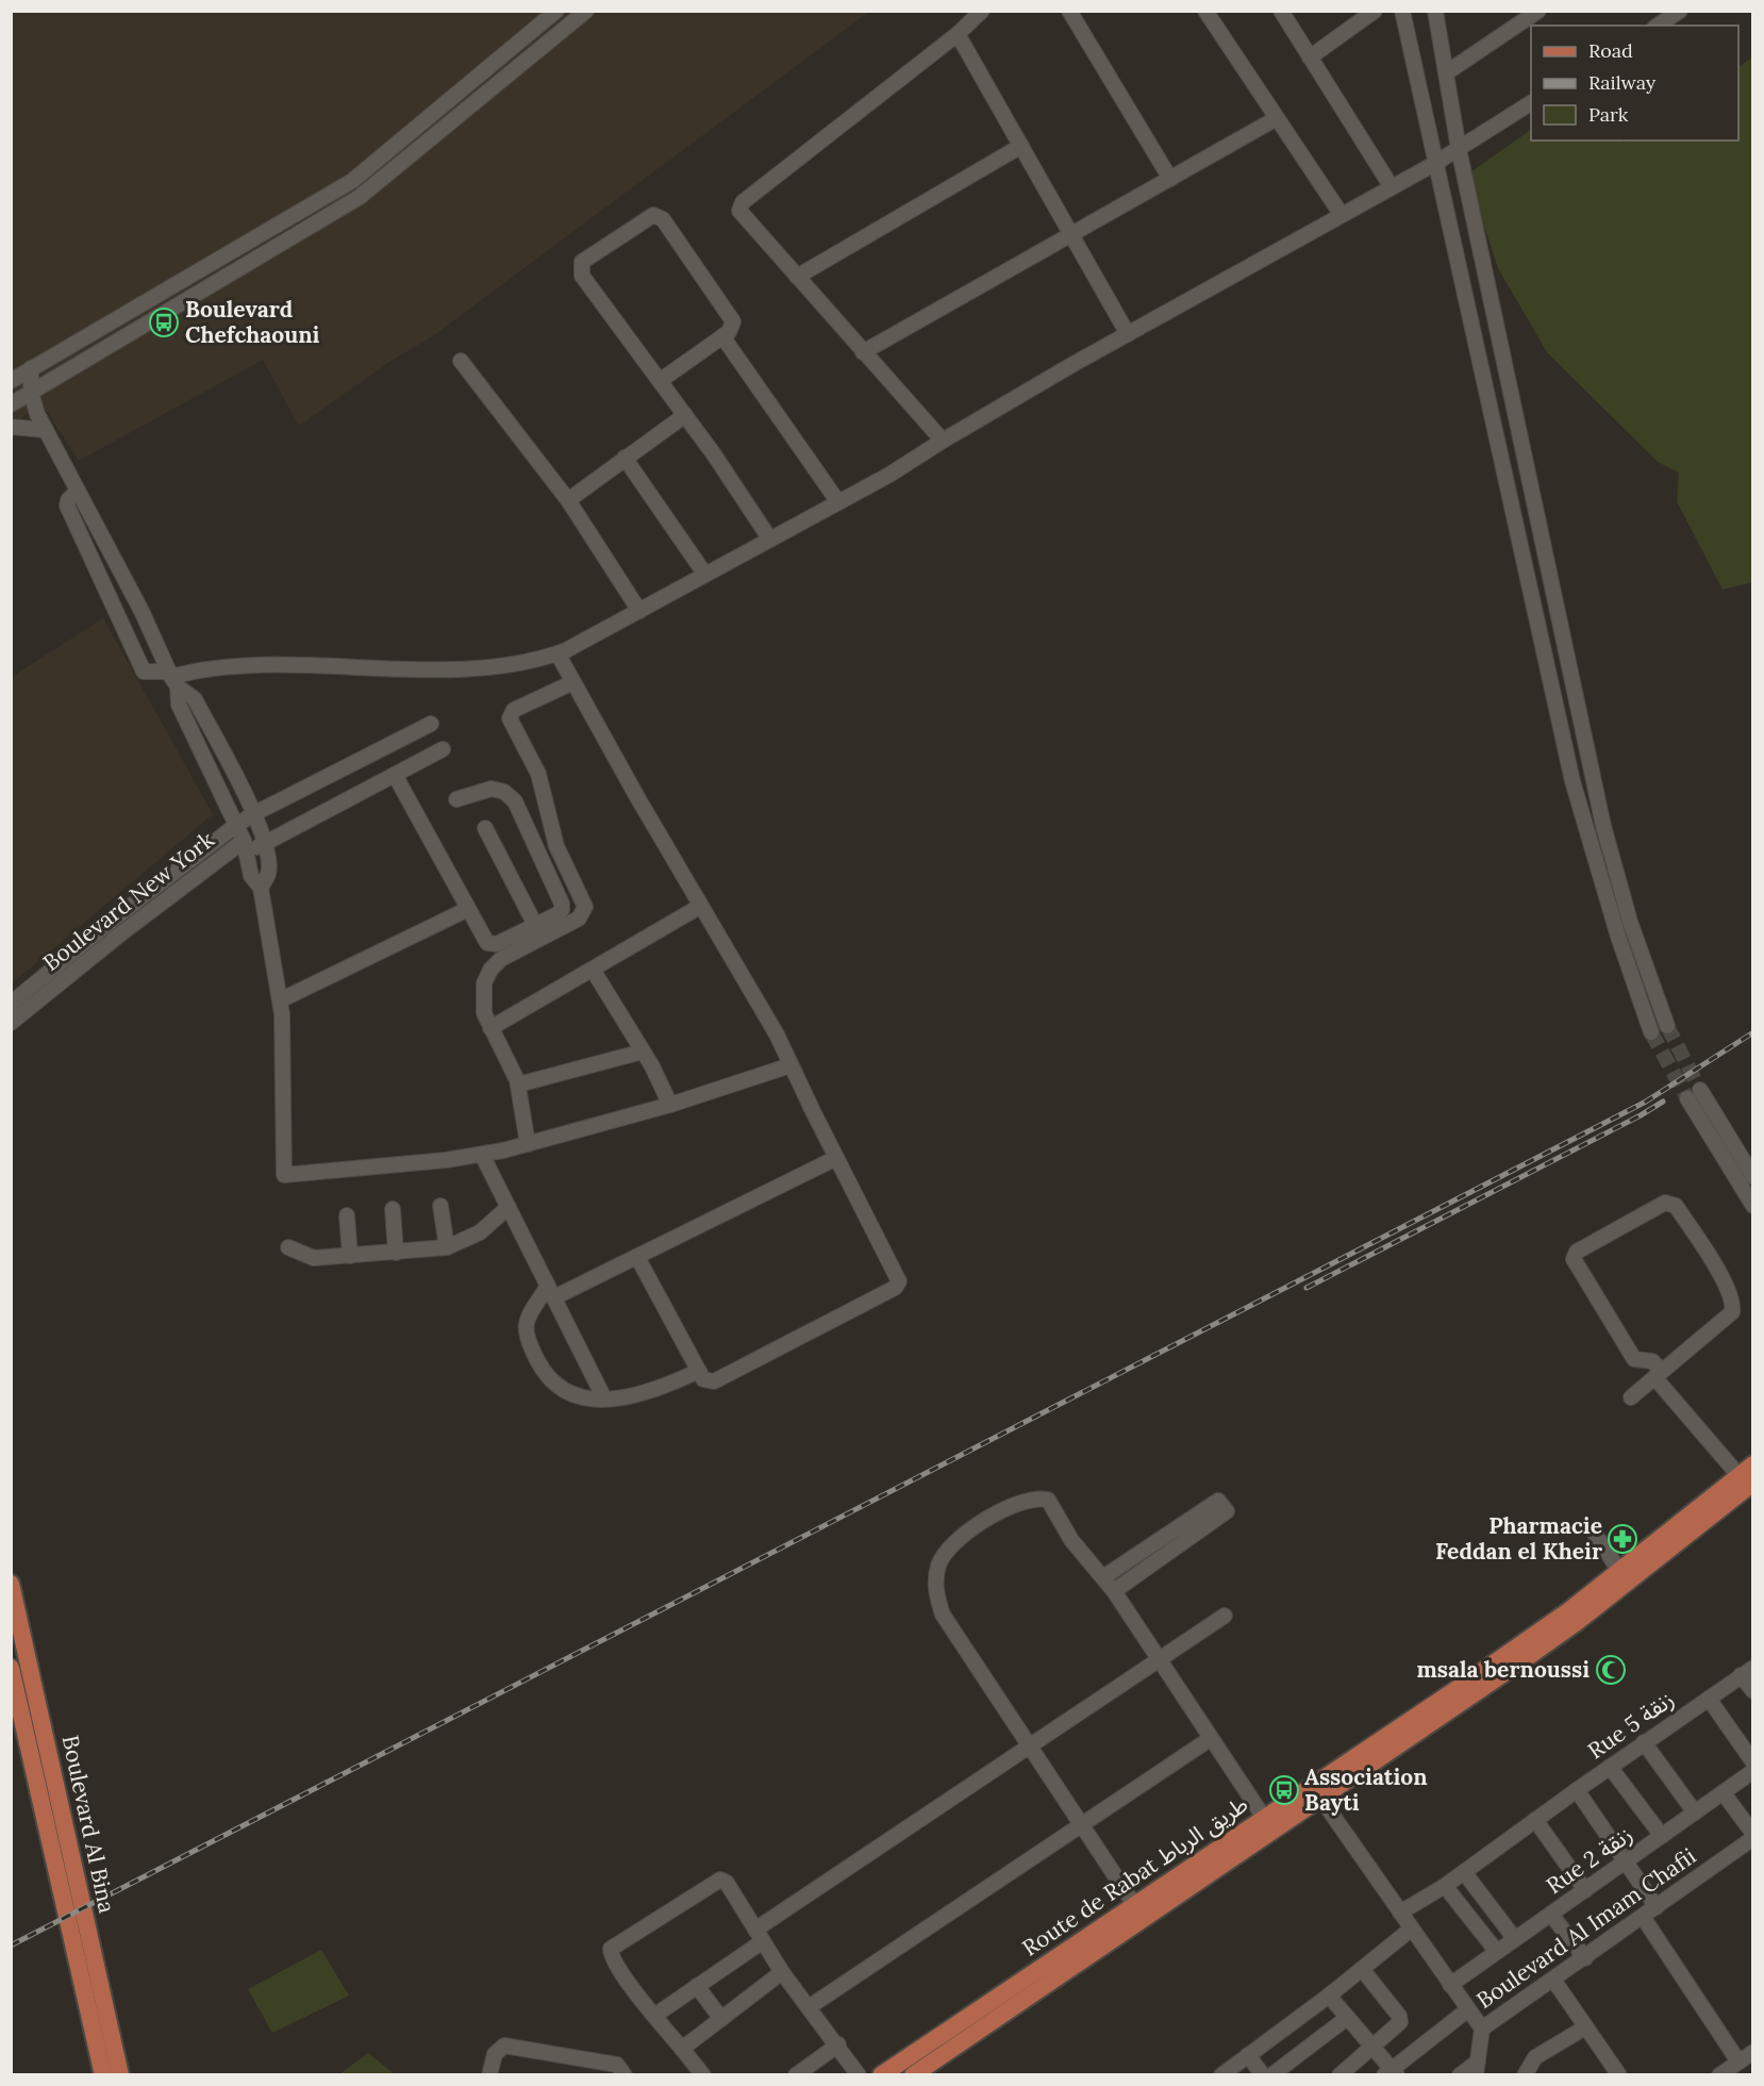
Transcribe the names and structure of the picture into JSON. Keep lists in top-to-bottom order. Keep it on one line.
{"streets":{"main road":["Boulevard Al Bina","Route de Rabat طريق الرباط"],"street":["Boulevard New York","Rue 5 زنقة","Rue 2 زنقة","Boulevard Al Imam Chafii"]},"places":{"bus stop":["Boulevard Chefchaouni","Association Bayti"],"pharmacy":["Pharmacie Feddan el Kheir"],"mosque":["msala bernoussi"]},"legend":["Road","Railway","Park"]}
